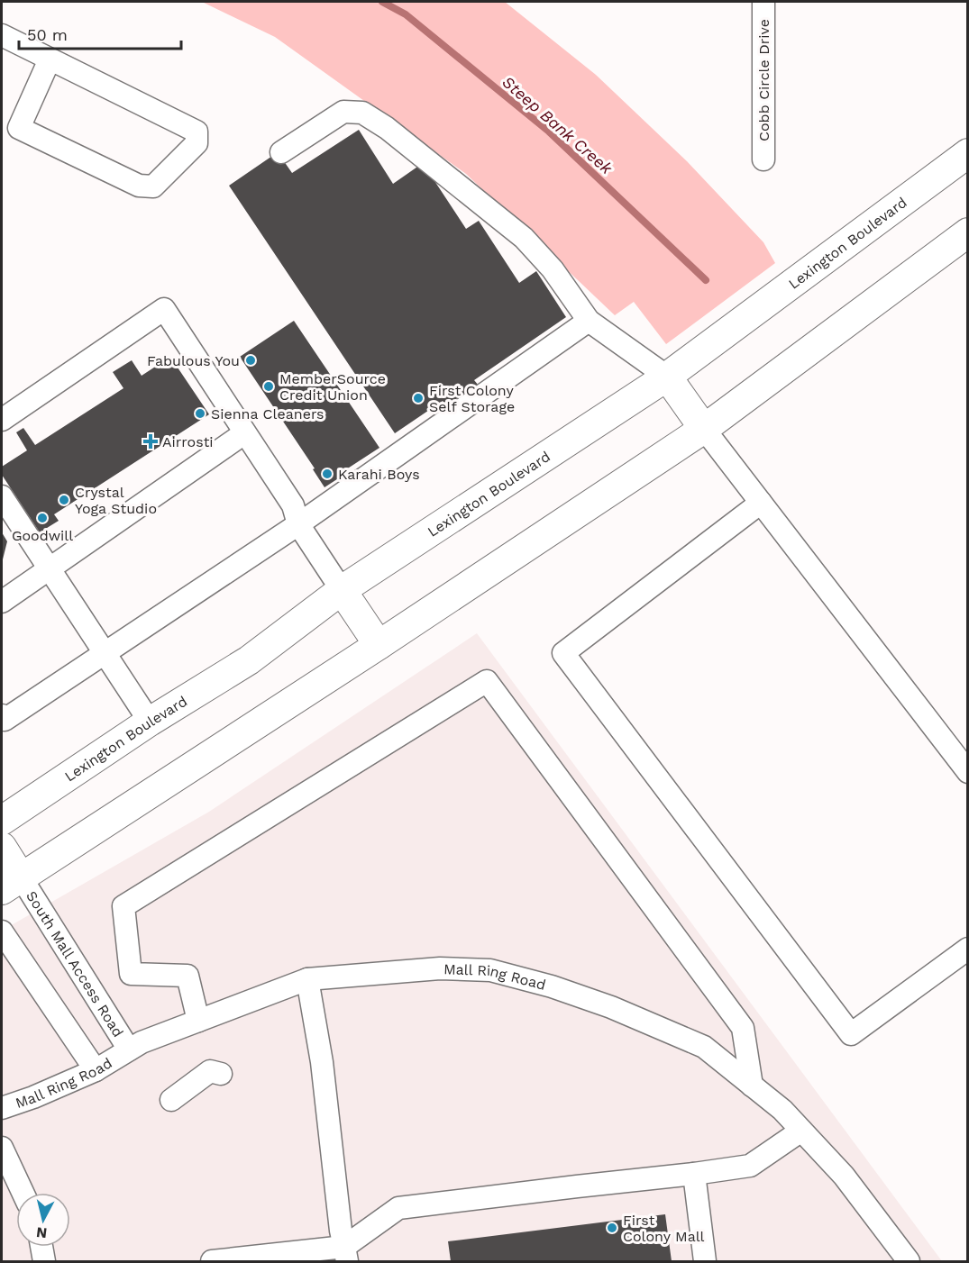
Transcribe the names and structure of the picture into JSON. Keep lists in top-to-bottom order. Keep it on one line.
{"streets":{"main road":["Lexington Boulevard"],"street":["Cobb Circle Drive","South Mall Access Road","Mall Ring Road"]},"crossings":[["South Mall Access Road","Mall Ring Road"]],"water":["Steep Bank Creek"],"places":{"other":["Fabulous You","MemberSource Credit Union","First Colony Self Storage","Sienna Cleaners","Karahi Boys","Crystal Yoga Studio","Goodwill","First Colony Mall"],"health":["Airrosti"]},"scale_bar":"50 m","north":"bottom"}
